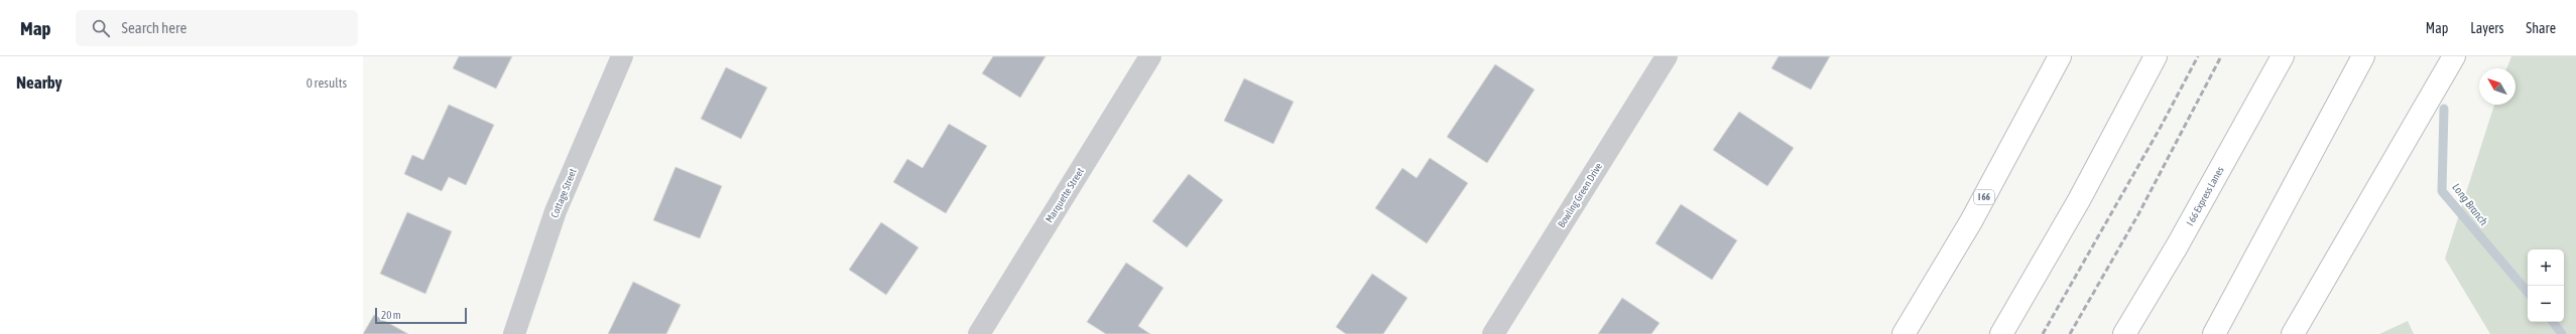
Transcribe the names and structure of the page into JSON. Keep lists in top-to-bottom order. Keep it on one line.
{"streets":{"highway":["I 66 Express Lanes","I 66"],"street":["Cottage Street","Marquette Street","Bowling Green Drive"]},"water":["Long Branch"],"scale_bar":"20 m","north":"top left","page":{"header":"Map","search":"Search here","nav":["Map","Layers","Share"],"heading":["Nearby","0 results"],"map_buttons":["+","−"],"scale":"20 m"}}
